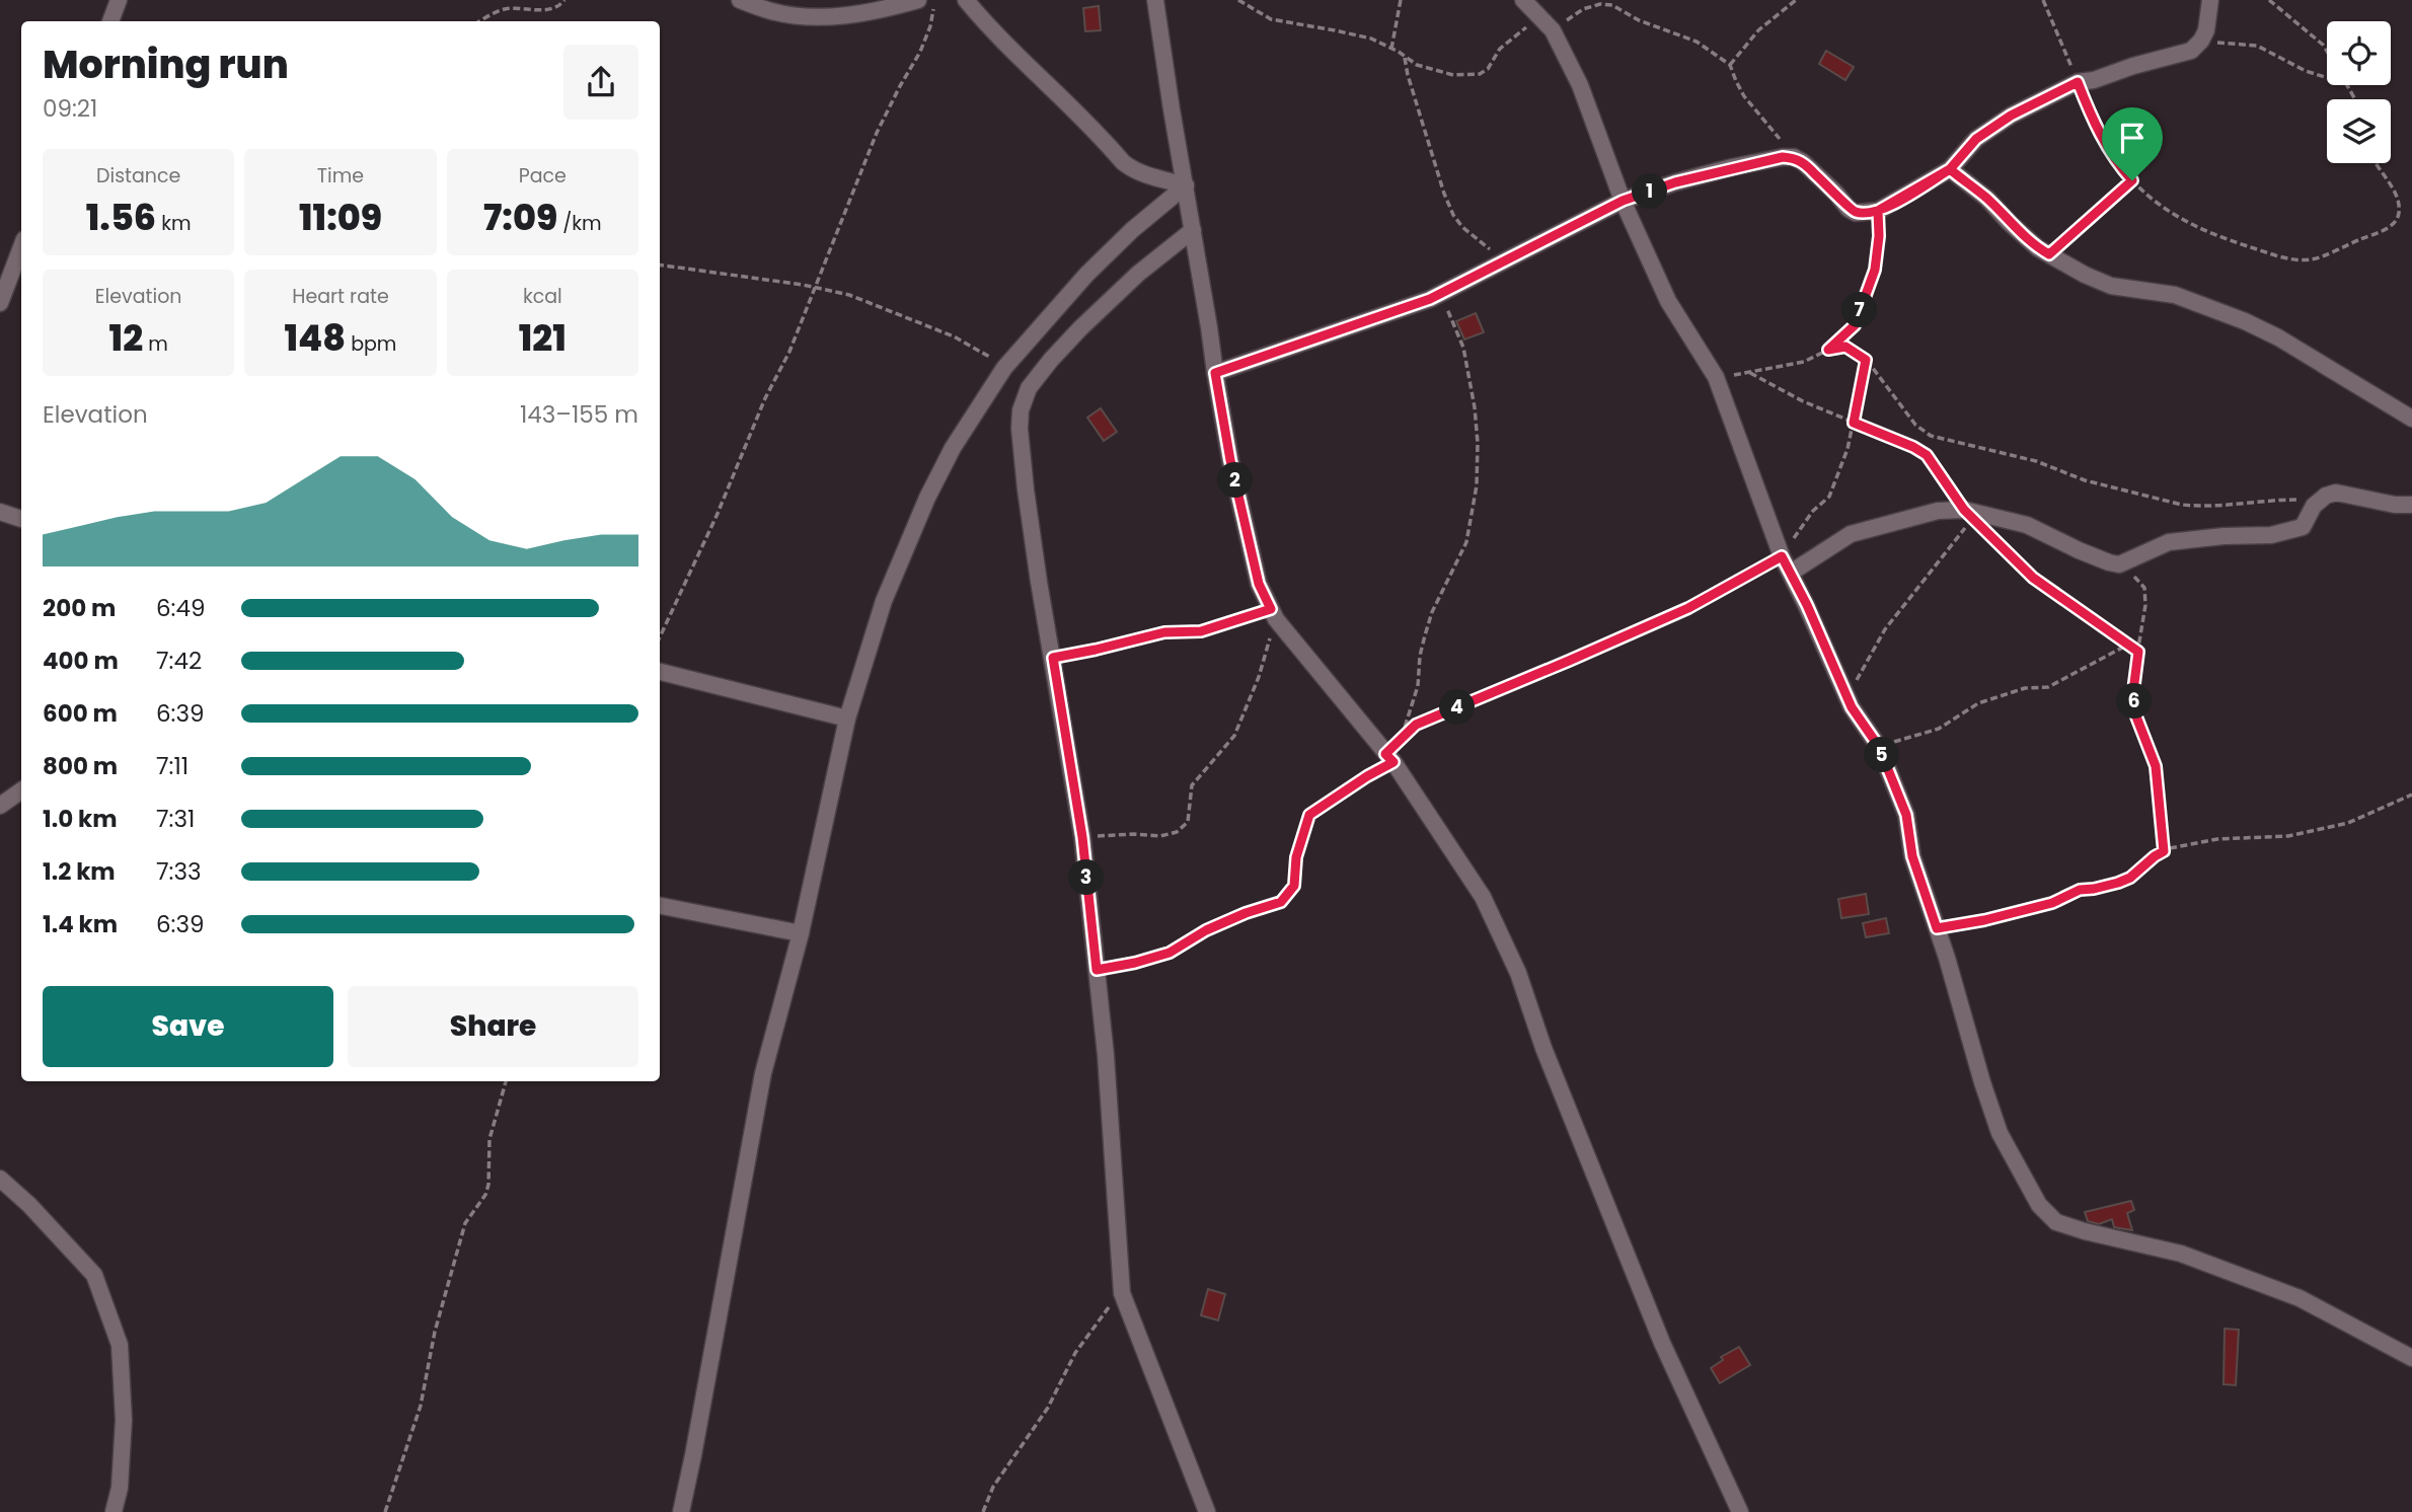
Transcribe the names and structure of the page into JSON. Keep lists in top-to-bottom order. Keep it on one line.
{"page":{"heading":["Morning run","09:21"],"stats":[["Distance","1.56 km"],["Time","11:09"],["Pace","7:09 /km"],["Elevation","12 m"],["Heart rate","148 bpm"],["kcal","121"]],"pins":["1","7","2","6","4","5","3"],"chart":["Elevation","143–155 m"],"list":[{"name":"200 m","note":"6:49"},{"name":"400 m","note":"7:42"},{"name":"600 m","note":"6:39"},{"name":"800 m","note":"7:11"},{"name":"1.0 km","note":"7:31"},{"name":"1.2 km","note":"7:33"},{"name":"1.4 km","note":"6:39"}],"buttons":["Save","Share"]}}
